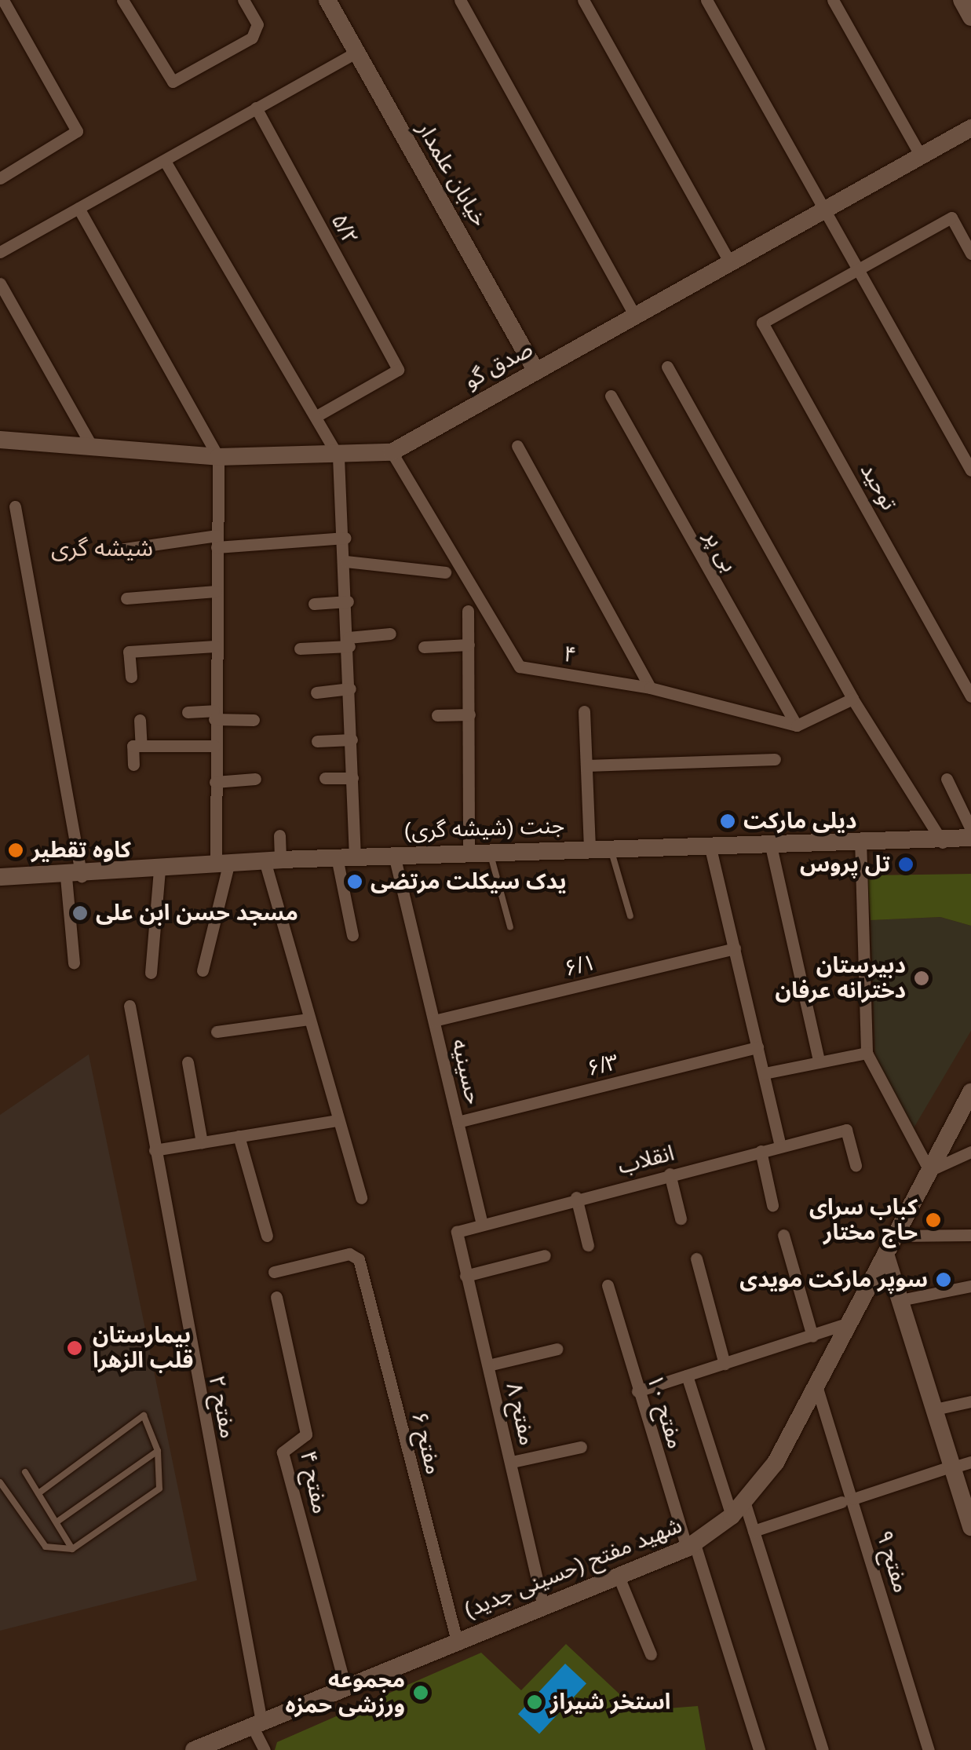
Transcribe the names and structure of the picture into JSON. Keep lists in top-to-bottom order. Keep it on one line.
{"streets":{"street":["خیابان علمدار","۵/۲","صدق گو","توحید","بی پر","۴","جنت (شیشه گری)","۶/۱","۶/۳","حسینیه","انقلاب","مفتح ۲","مفتح ۱۰","مفتح ۸","مفتح ۶","مفتح ۴","مفتح ۹","شهید مفتح (حسینی جدید)"]},"crossings":[["خیابان علمدار","صدق گو"],["صدق گو","۴"],["بی پر","۴"],["جنت (شیشه گری)","حسینیه"],["۶/۱","حسینیه"],["۶/۳","حسینیه"],["حسینیه","انقلاب"],["انقلاب","مفتح ۸"],["مفتح ۲","شهید مفتح (حسینی جدید)"],["مفتح ۱۰","شهید مفتح (حسینی جدید)"],["مفتح ۸","شهید مفتح (حسینی جدید)"],["مفتح ۶","شهید مفتح (حسینی جدید)"],["مفتح ۴","شهید مفتح (حسینی جدید)"],["مفتح ۹","شهید مفتح (حسینی جدید)"]],"districts":["شیشه گری"],"places":["دیلی مارکت","کاوه تقطیر","تل پروس","یدک سیکلت مرتضی","مسجد حسن ابن علی","دبیرستان دخترانه عرفان","کباب سرای حاج مختار","سوپر مارکت مویدی","بیمارستان قلب الزهرا","مجموعه ورزشی حمزه","استخر شیراز"]}
